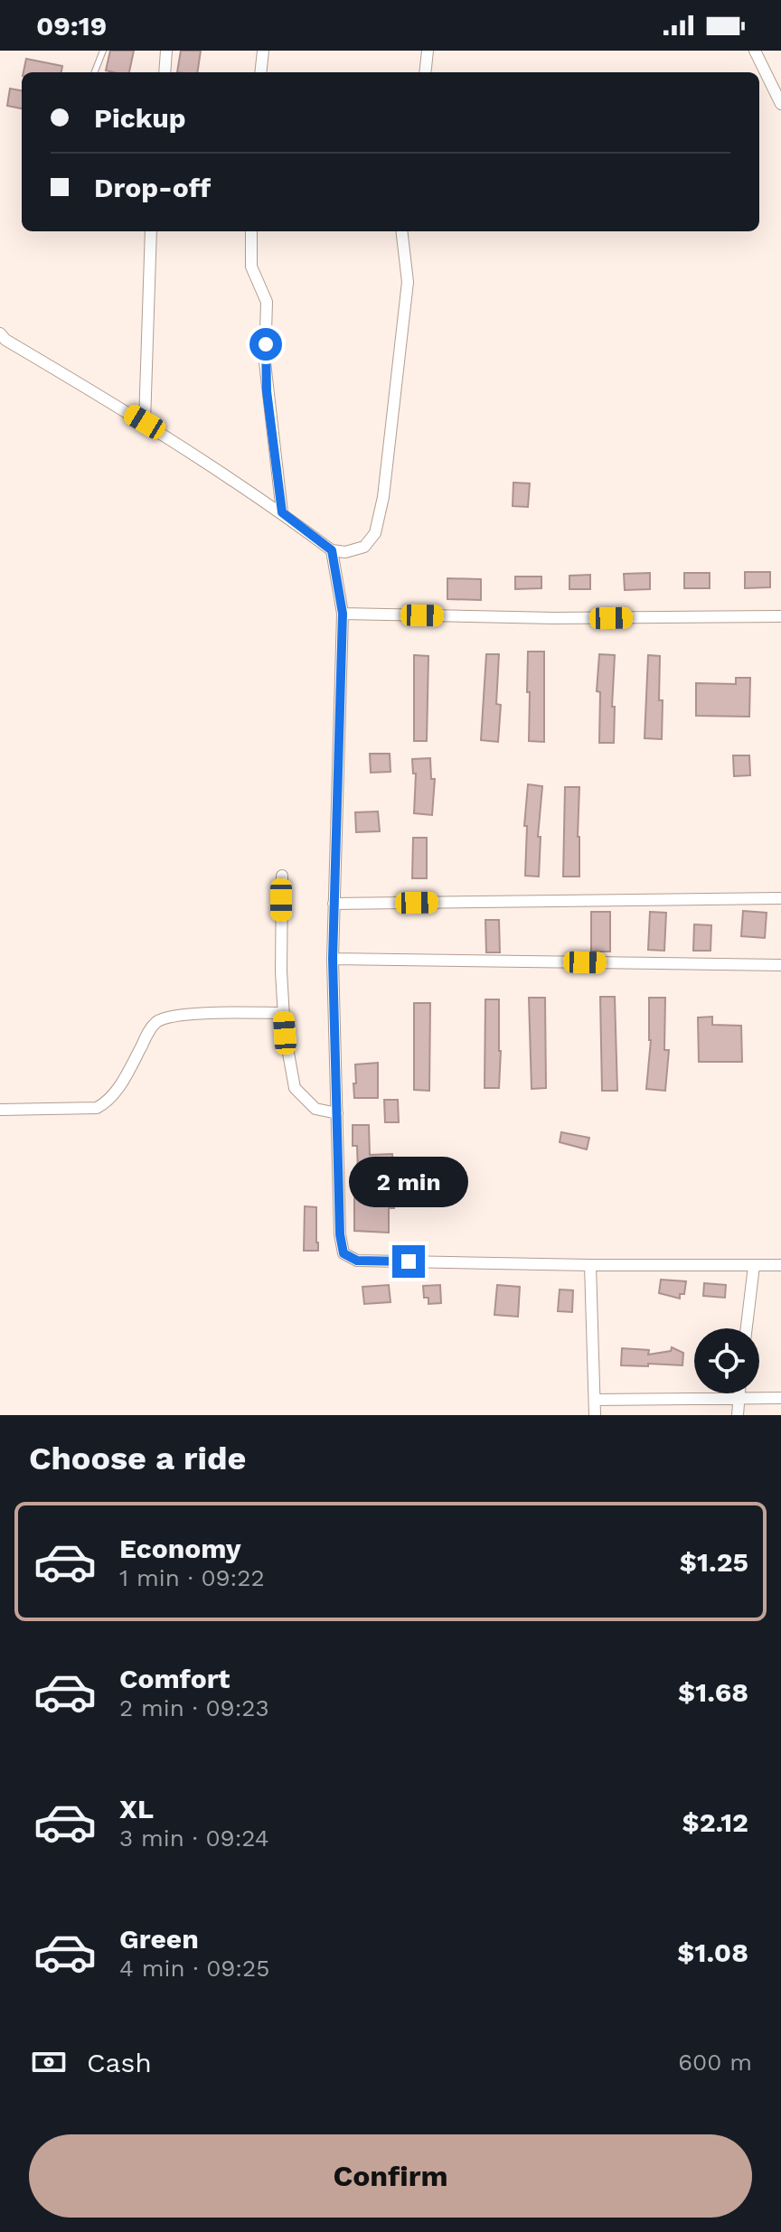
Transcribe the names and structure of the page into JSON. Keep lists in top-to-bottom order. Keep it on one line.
{"page":{"status":"09:19","banner":["Pickup","Drop-off"],"bubble":"2 min","heading":"Choose a ride","list":[{"name":"Economy","note":"1 min · 09:22","value":"$1.25"},{"name":"Comfort","note":"2 min · 09:23","value":"$1.68"},{"name":"XL","note":"3 min · 09:24","value":"$2.12"},{"name":"Green","note":"4 min · 09:25","value":"$1.08"}],"pay":["Cash","600 m"],"buttons":"Confirm"}}
